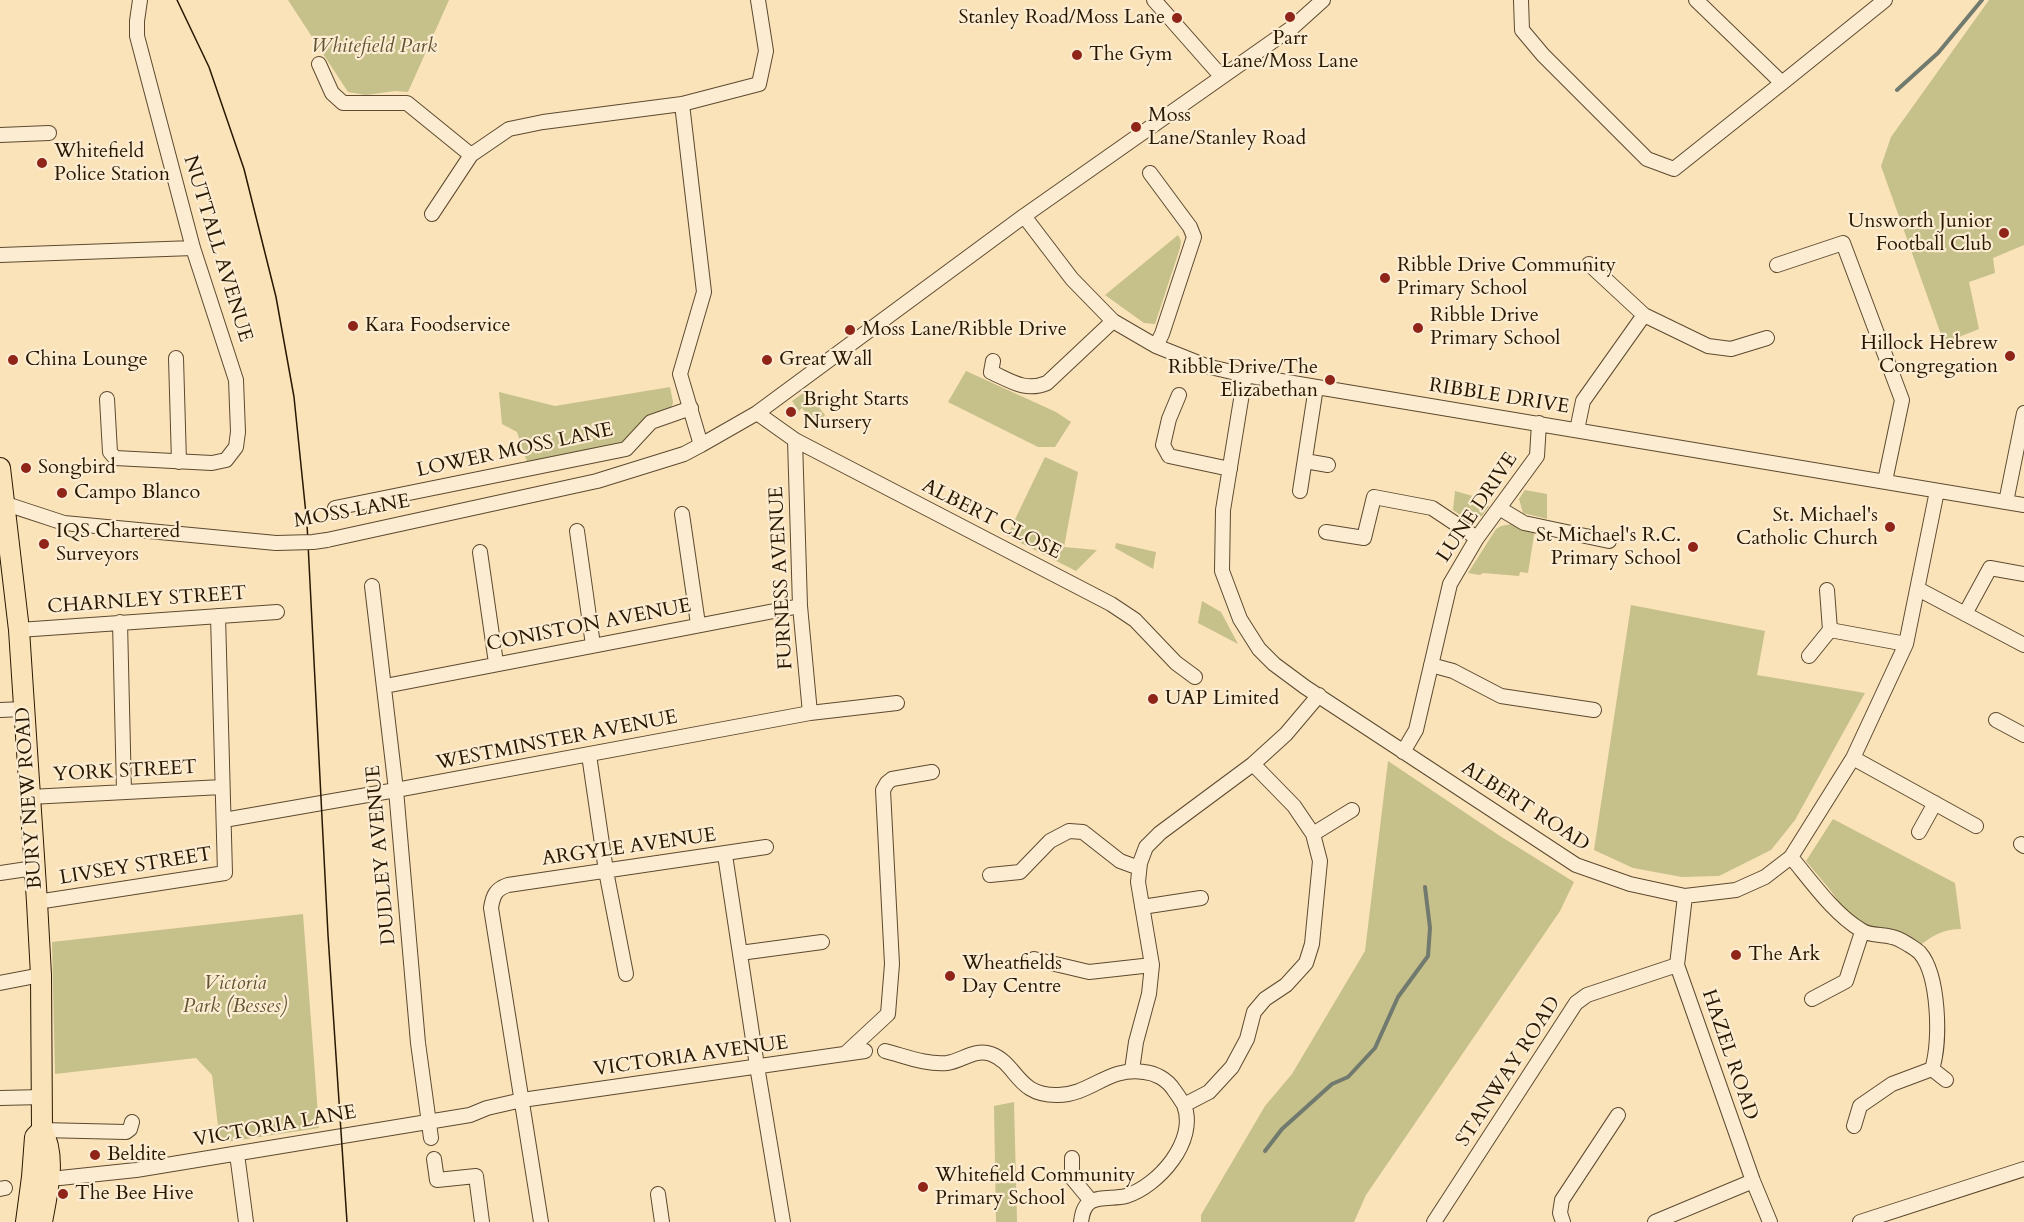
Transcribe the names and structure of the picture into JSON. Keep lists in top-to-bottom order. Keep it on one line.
{"streets":{"highway":["BURY NEW ROAD"],"street":["NUTTALL AVENUE","RIBBLE DRIVE","LOWER MOSS LANE","LUNE DRIVE","MOSS LANE","ALBERT CLOSE","FURNESS AVENUE","CHARNLEY STREET","CONISTON AVENUE","WESTMINSTER AVENUE","YORK STREET","ALBERT ROAD","ARGYLE AVENUE","DUDLEY AVENUE","LIVSEY STREET","HAZEL ROAD","VICTORIA AVENUE","STANWAY ROAD","VICTORIA LANE"]},"crossings":[["RIBBLE DRIVE","LUNE DRIVE"],["RIBBLE DRIVE","MOSS LANE"],["RIBBLE DRIVE","ALBERT ROAD"],["LUNE DRIVE","ALBERT ROAD"],["MOSS LANE","ALBERT CLOSE"],["MOSS LANE","BURY NEW ROAD"],["ALBERT CLOSE","FURNESS AVENUE"],["FURNESS AVENUE","CONISTON AVENUE"],["FURNESS AVENUE","WESTMINSTER AVENUE"],["CHARNLEY STREET","BURY NEW ROAD"],["CHARNLEY STREET","LIVSEY STREET"],["CONISTON AVENUE","DUDLEY AVENUE"],["WESTMINSTER AVENUE","DUDLEY AVENUE"],["WESTMINSTER AVENUE","LIVSEY STREET"],["YORK STREET","BURY NEW ROAD"],["YORK STREET","LIVSEY STREET"],["BURY NEW ROAD","LIVSEY STREET"],["BURY NEW ROAD","VICTORIA LANE"],["ALBERT ROAD","HAZEL ROAD"],["ARGYLE AVENUE","VICTORIA AVENUE"],["ARGYLE AVENUE","VICTORIA LANE"],["DUDLEY AVENUE","VICTORIA LANE"],["HAZEL ROAD","STANWAY ROAD"],["VICTORIA AVENUE","VICTORIA LANE"]],"parks":["Whitefield Park","Victoria Park (Besses)"],"places":["Parr Lane/Moss Lane","Stanley Road/Moss Lane","The Gym","Moss Lane/Stanley Road","Whitefield Police Station","Unsworth Junior Football Club","Ribble Drive Community Primary School","Kara Foodservice","Ribble Drive Primary School","Moss Lane/Ribble Drive","Hillock Hebrew Congregation","China Lounge","Great Wall","Ribble Drive/The Elizabethan","Bright Starts Nursery","Songbird","Campo Blanco","St. Michael's Catholic Church","IQS Chartered Surveyors","St Michael's R.C. Primary School","UAP Limited","The Ark","Wheatfields Day Centre","Beldite","Whitefield Community Primary School","The Bee Hive"]}
